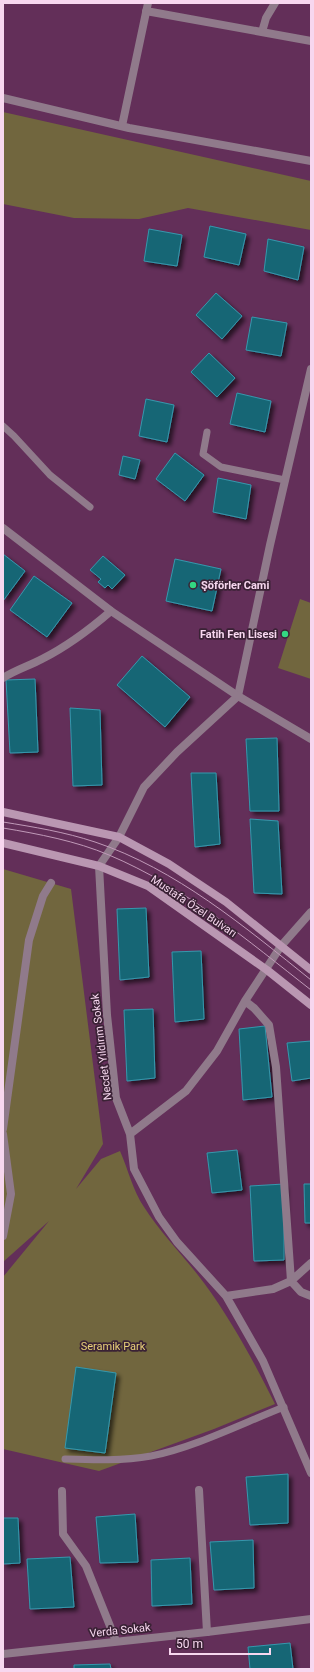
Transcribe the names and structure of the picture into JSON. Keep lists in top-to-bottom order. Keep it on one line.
{"streets":{"main road":["Mustafa Özel Bulvarı"],"street":["Necdet Yıldırım Sokak","Verda Sokak"]},"crossings":[["Mustafa Özel Bulvarı","Necdet Yıldırım Sokak"]],"parks":["Seramik Park"],"places":["Şöförler Cami","Fatih Fen Lisesi"],"scale_bar":"50 m"}
